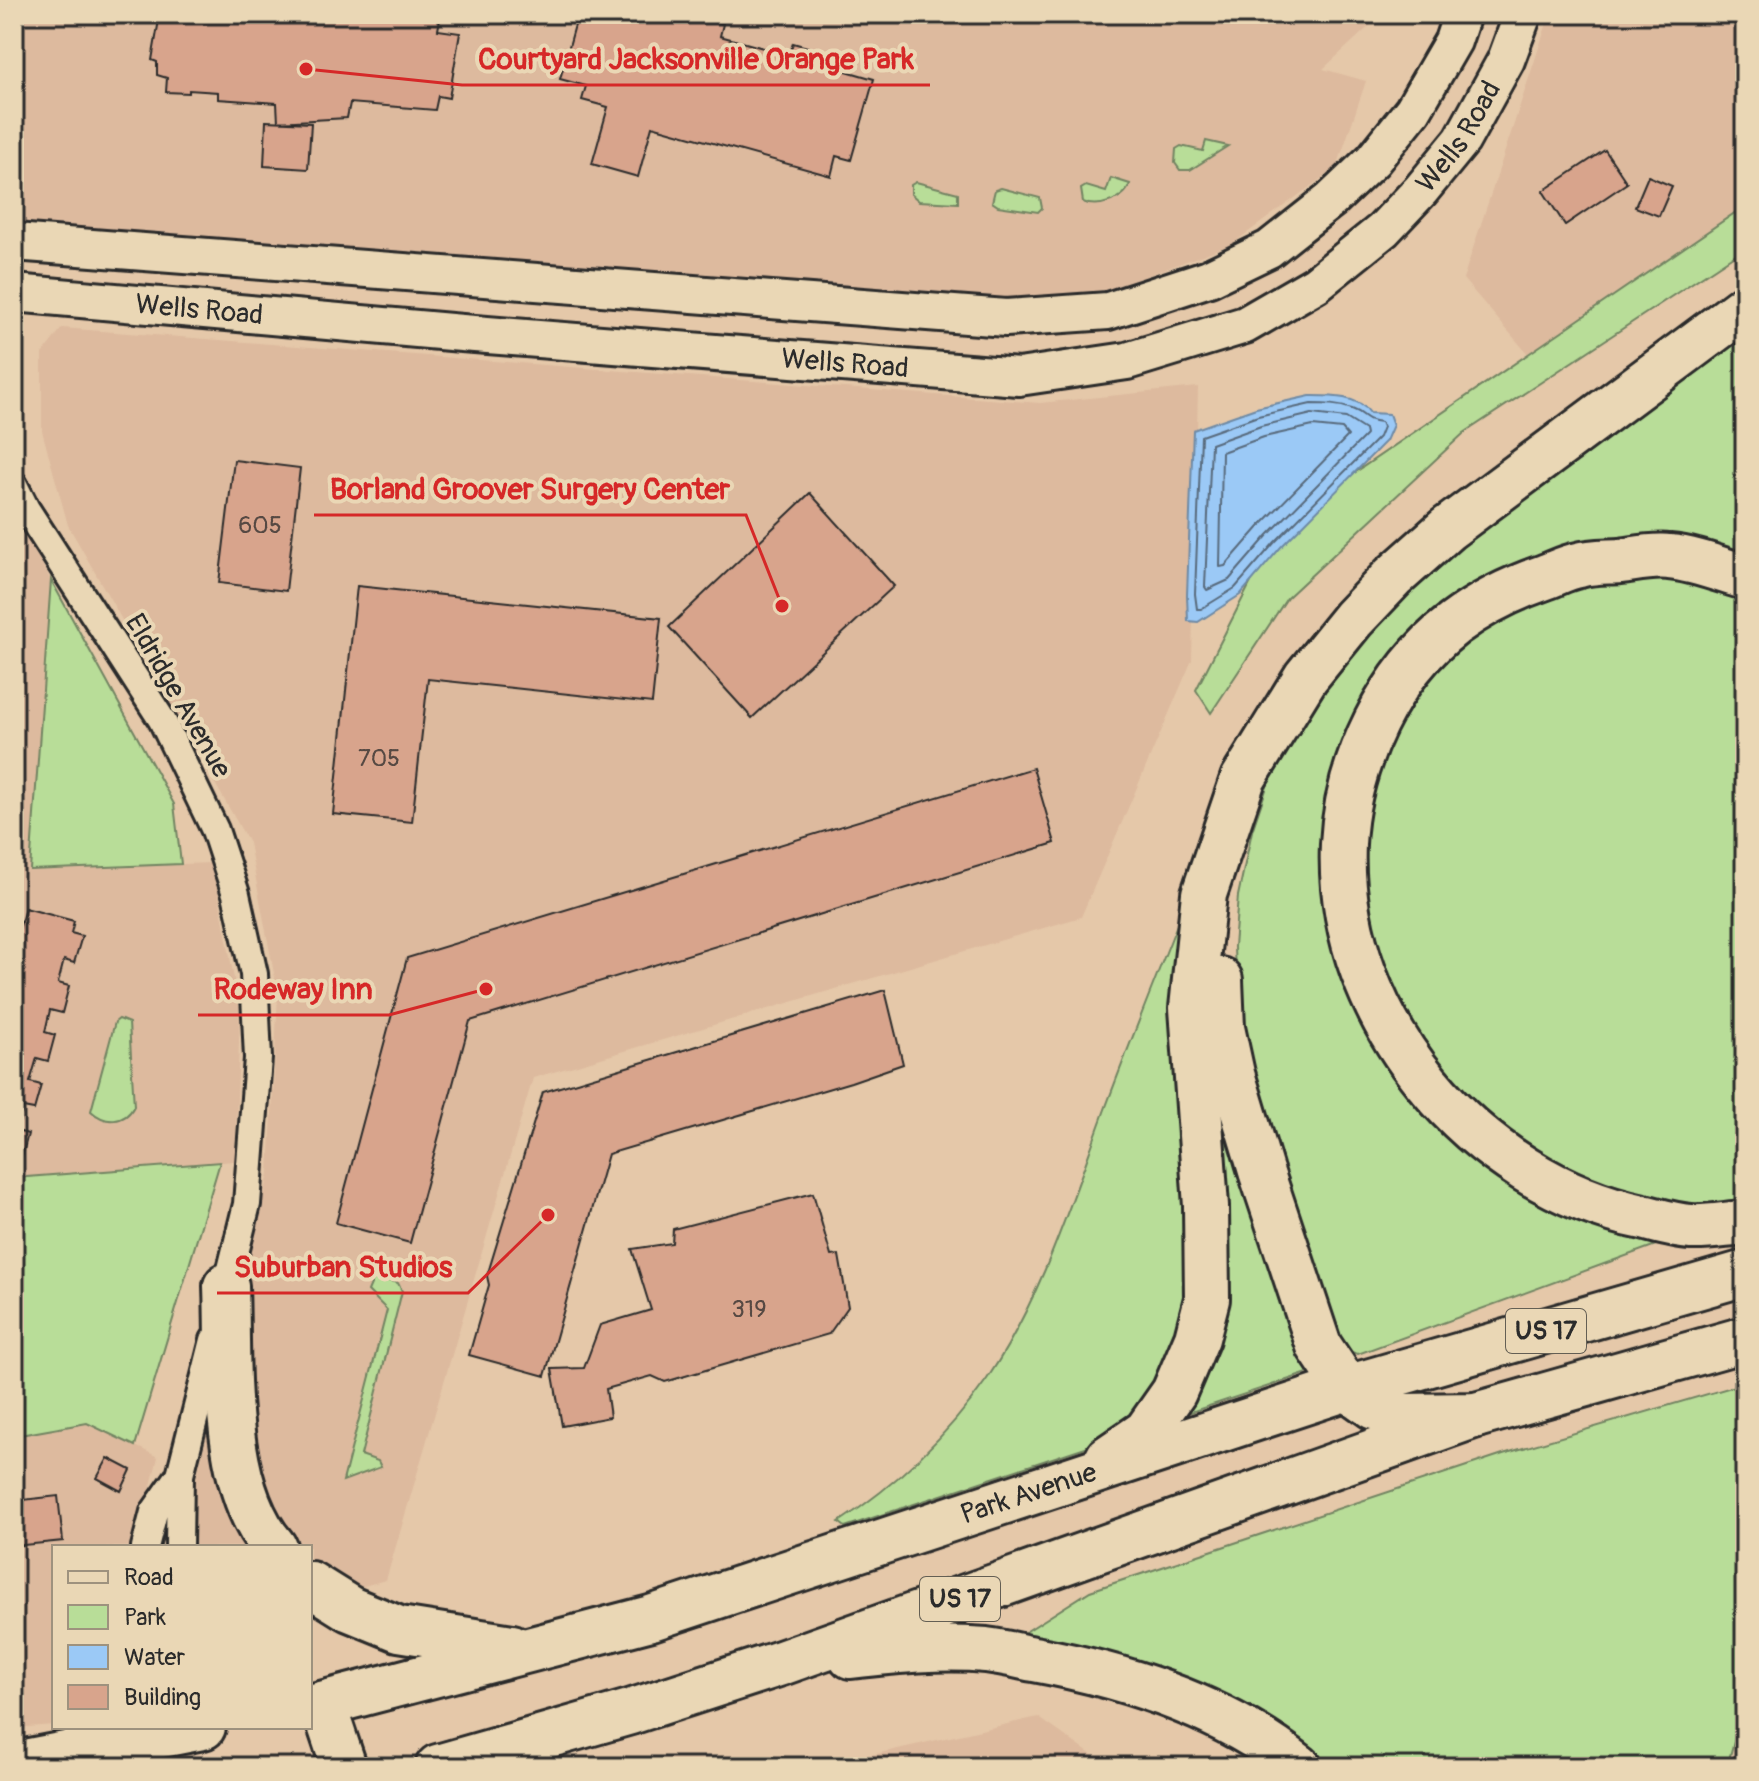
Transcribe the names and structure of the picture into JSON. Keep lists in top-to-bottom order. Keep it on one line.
{"streets":{"highway":["US 17","Park Avenue"],"main road":["Wells Road"],"street":["Eldridge Avenue"]},"places":["Courtyard Jacksonville Orange Park","Borland Groover Surgery Center","Rodeway Inn","Suburban Studios"],"house_numbers":["605","705","319"],"legend":["Road","Park","Water","Building"]}
